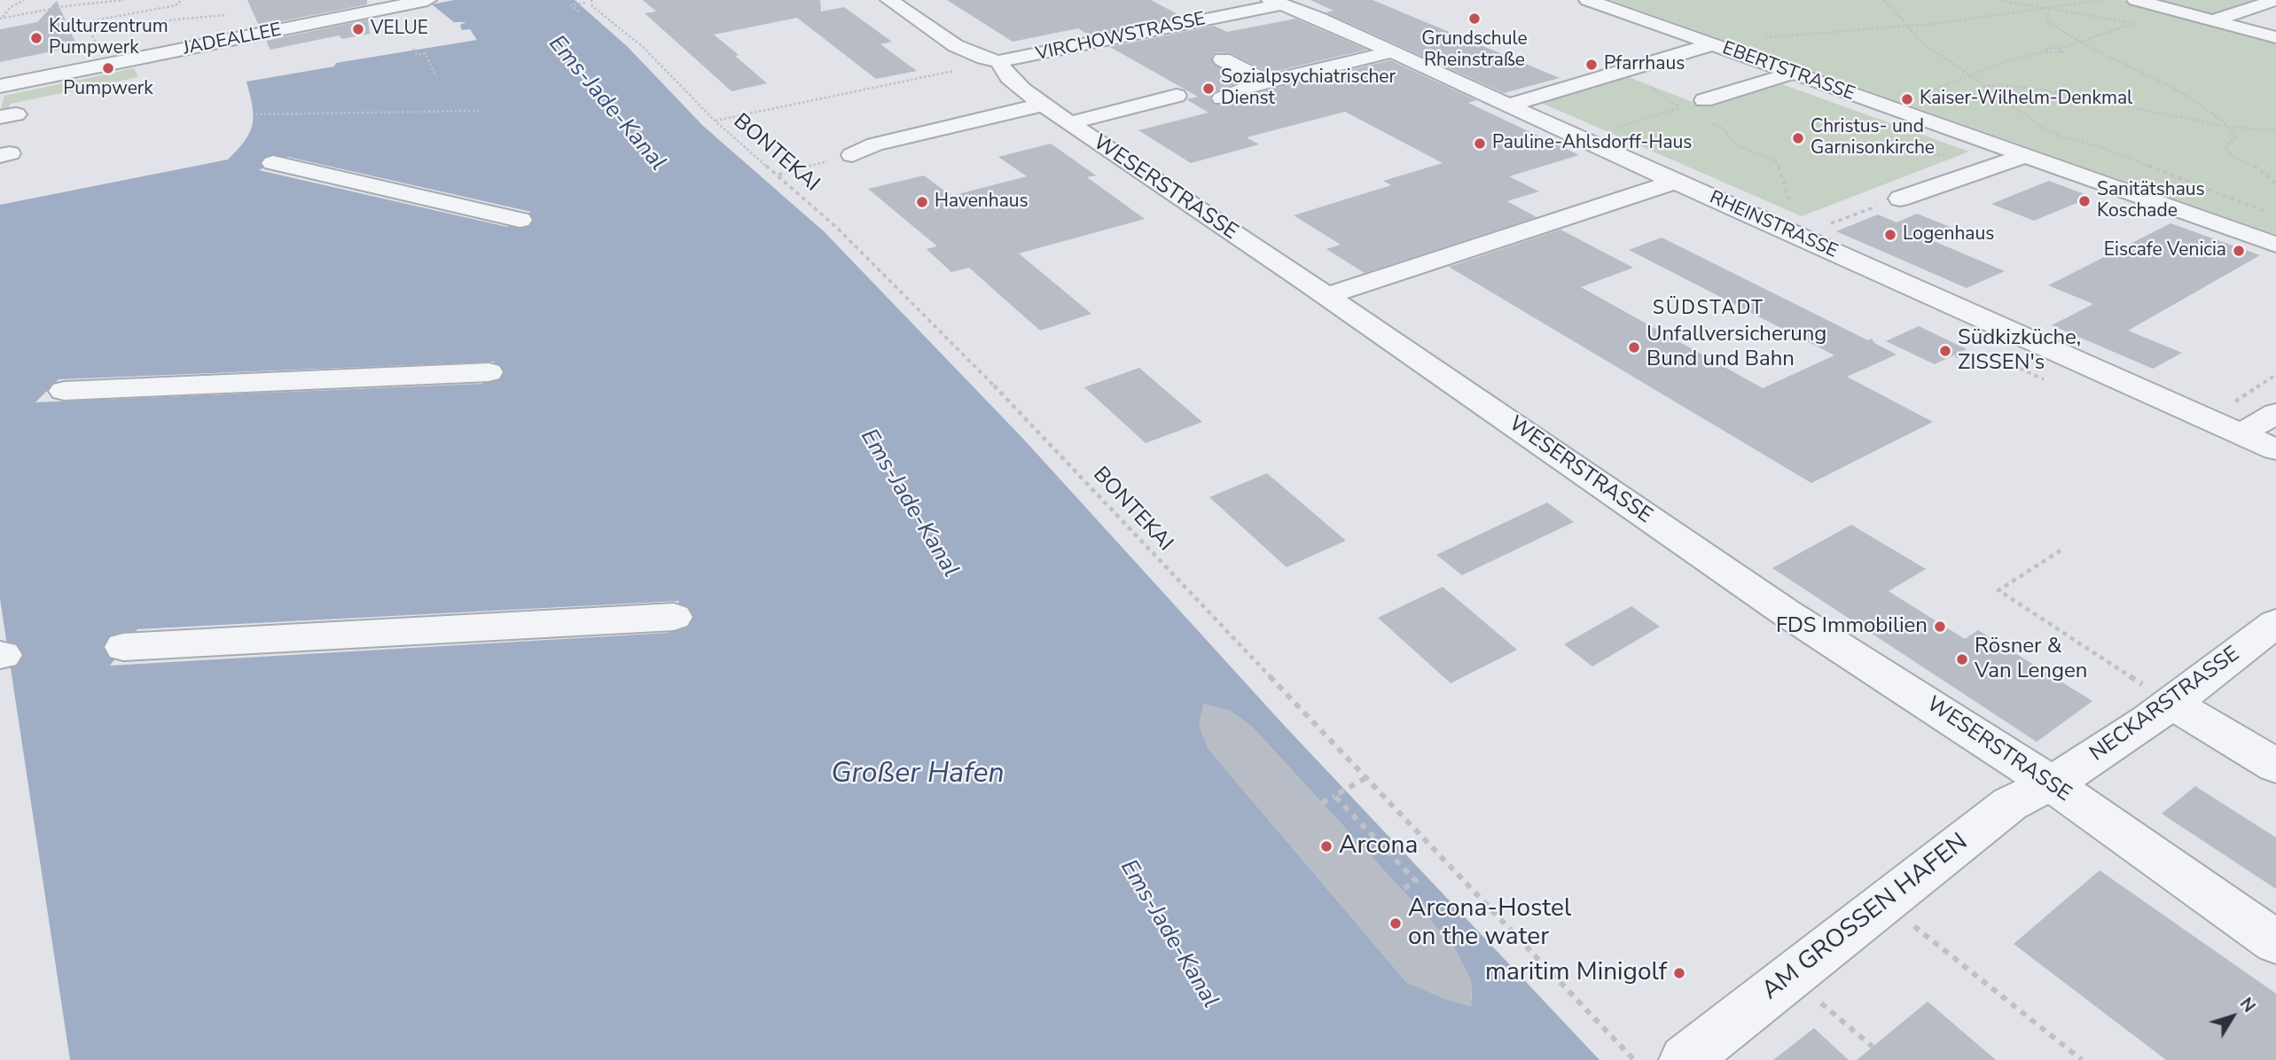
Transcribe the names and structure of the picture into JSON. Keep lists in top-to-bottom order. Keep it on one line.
{"streets":{"street":["VIRCHOWSTRASSE","JADEALLEE","EBERTSTRASSE","WESERSTRASSE","RHEINSTRASSE","NECKARSTRASSE","AM GROSSEN HAFEN"],"path":["BONTEKAI"]},"crossings":[["VIRCHOWSTRASSE","WESERSTRASSE"],["VIRCHOWSTRASSE","RHEINSTRASSE"],["WESERSTRASSE","NECKARSTRASSE"],["WESERSTRASSE","AM GROSSEN HAFEN"],["NECKARSTRASSE","AM GROSSEN HAFEN"]],"districts":["SÜDSTADT"],"water":["Ems-Jade-Kanal","Großer Hafen"],"places":["Grundschule Rheinstraße","VELUE","Kulturzentrum Pumpwerk","Pfarrhaus","Pumpwerk","Sozialpsychiatrischer Dienst","Kaiser-Wilhelm-Denkmal","Christus- und Garnisonkirche","Pauline-Ahlsdorff-Haus","Sanitätshaus Koschade","Havenhaus","Logenhaus","Eiscafe Venicia","Unfallversicherung Bund und Bahn","Südkizküche, ZISSEN's","FDS Immobilien","Rösner & Van Lengen","Arcona","Arcona-Hostel on the water","maritim Minigolf"],"north":"top right"}
